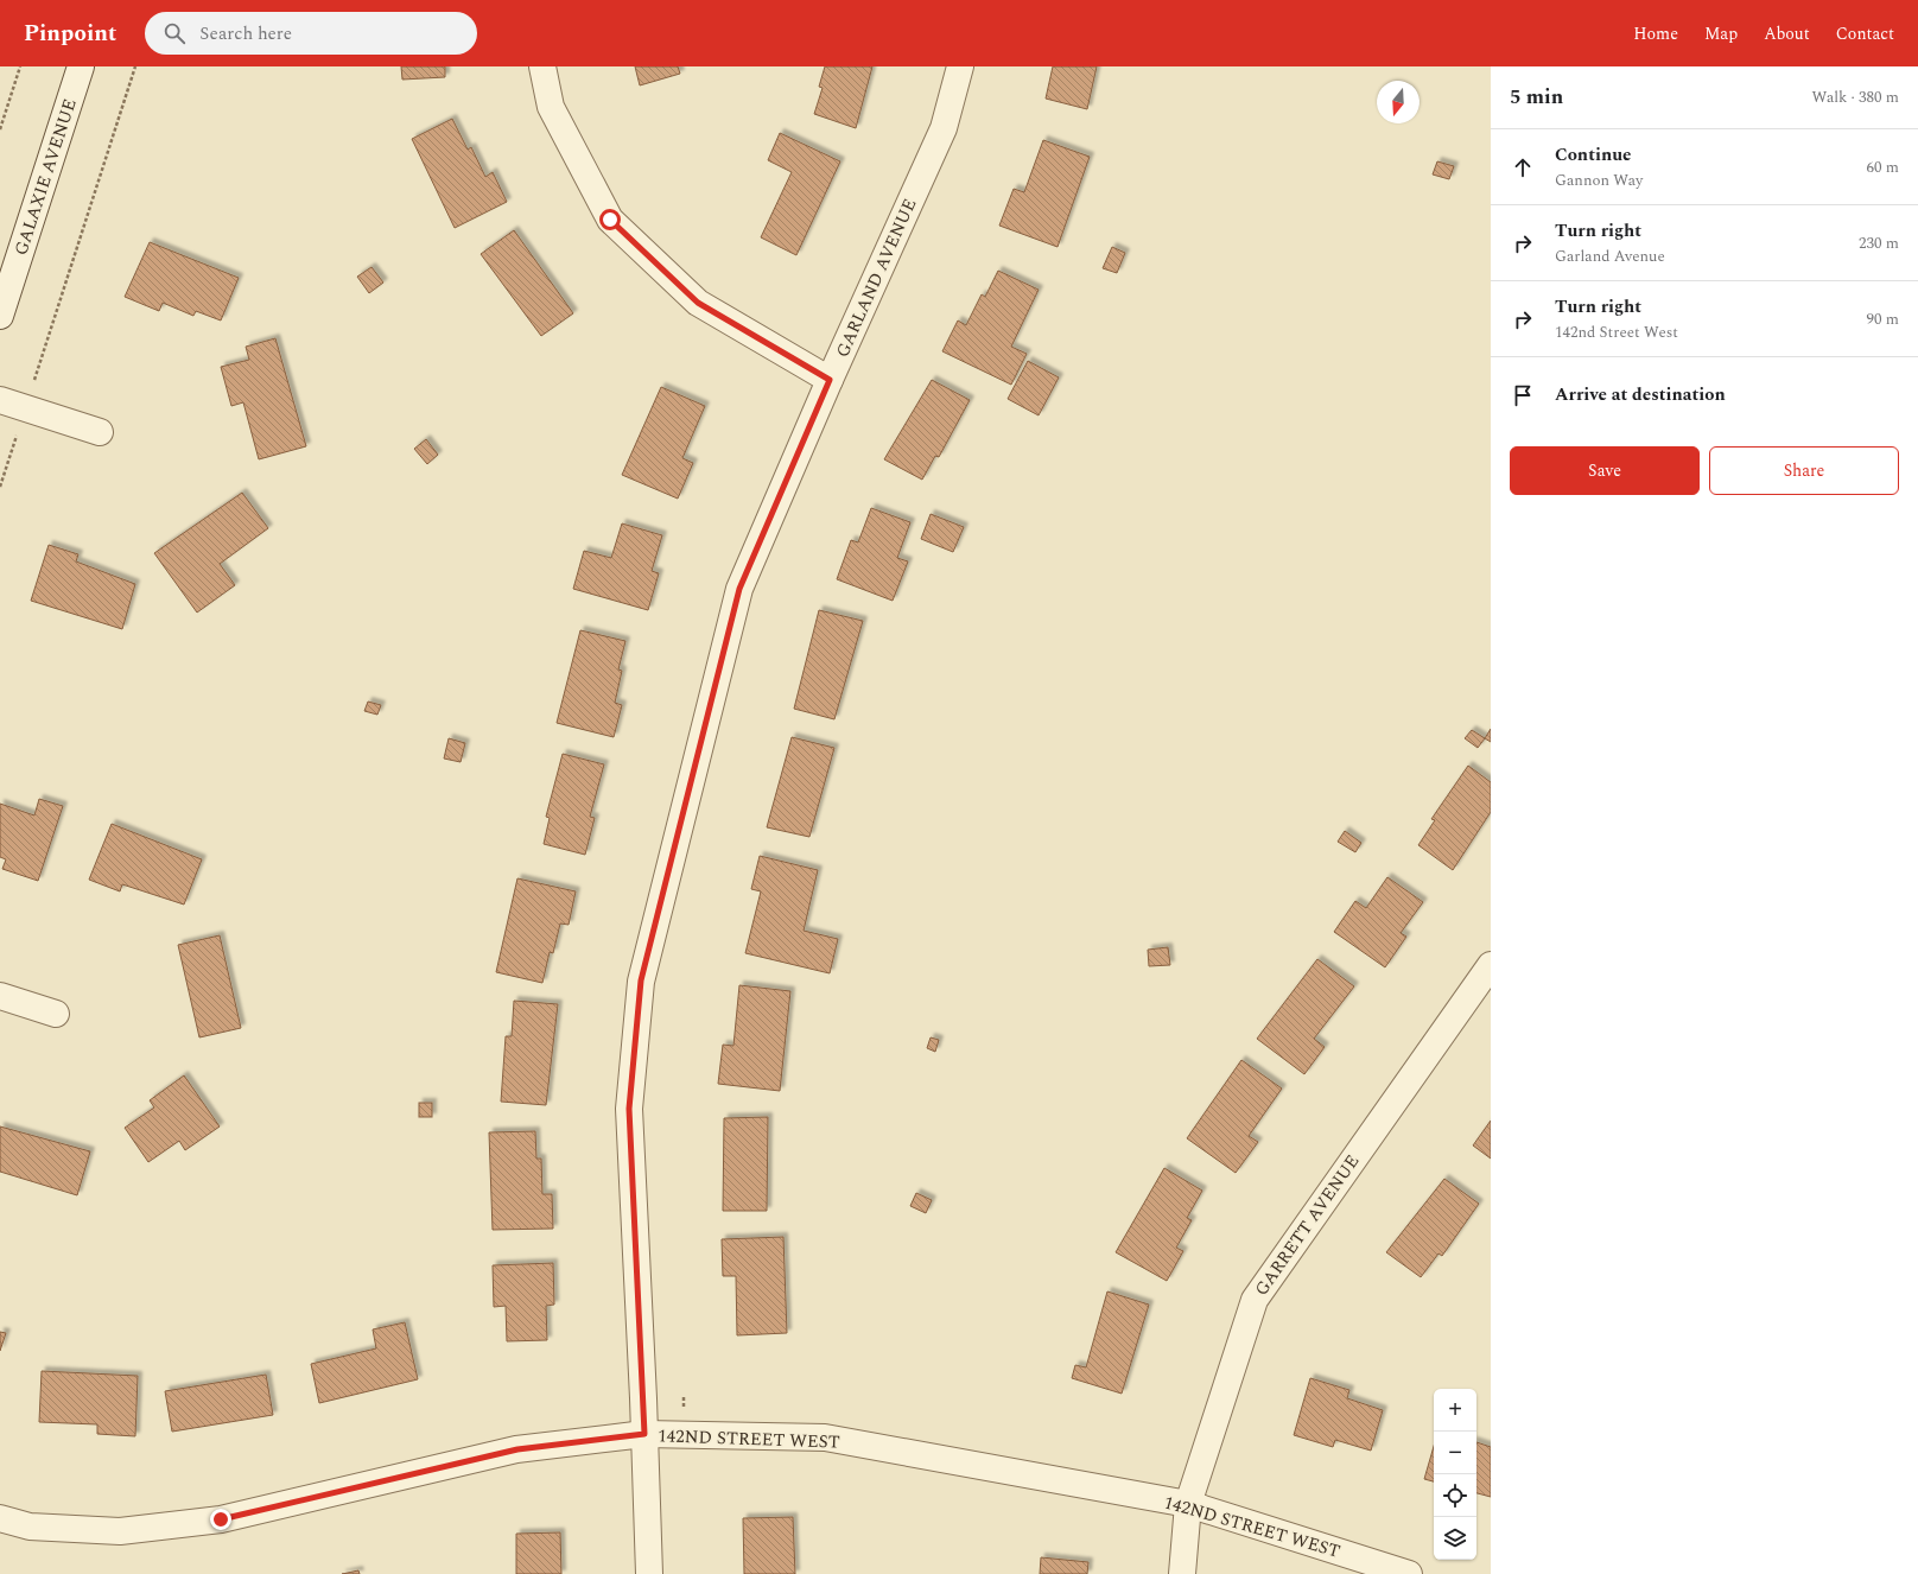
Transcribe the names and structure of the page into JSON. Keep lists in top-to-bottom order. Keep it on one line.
{"streets":{"street":["GALAXIE AVENUE","GARLAND AVENUE","GARRETT AVENUE","142ND STREET WEST"]},"crossings":[["GARLAND AVENUE","142ND STREET WEST"],["GARRETT AVENUE","142ND STREET WEST"]],"north":"bottom","page":{"header":"Pinpoint","search":"Search here","nav":["Home","Map","About","Contact"],"heading":["5 min","Walk · 380 m"],"list":[["Continue","Gannon Way","60 m"],["Turn right","Garland Avenue","230 m"],["Turn right","142nd Street West","90 m"],"Arrive at destination"],"buttons":["Save","Share"],"map_buttons":["+","−"]}}
